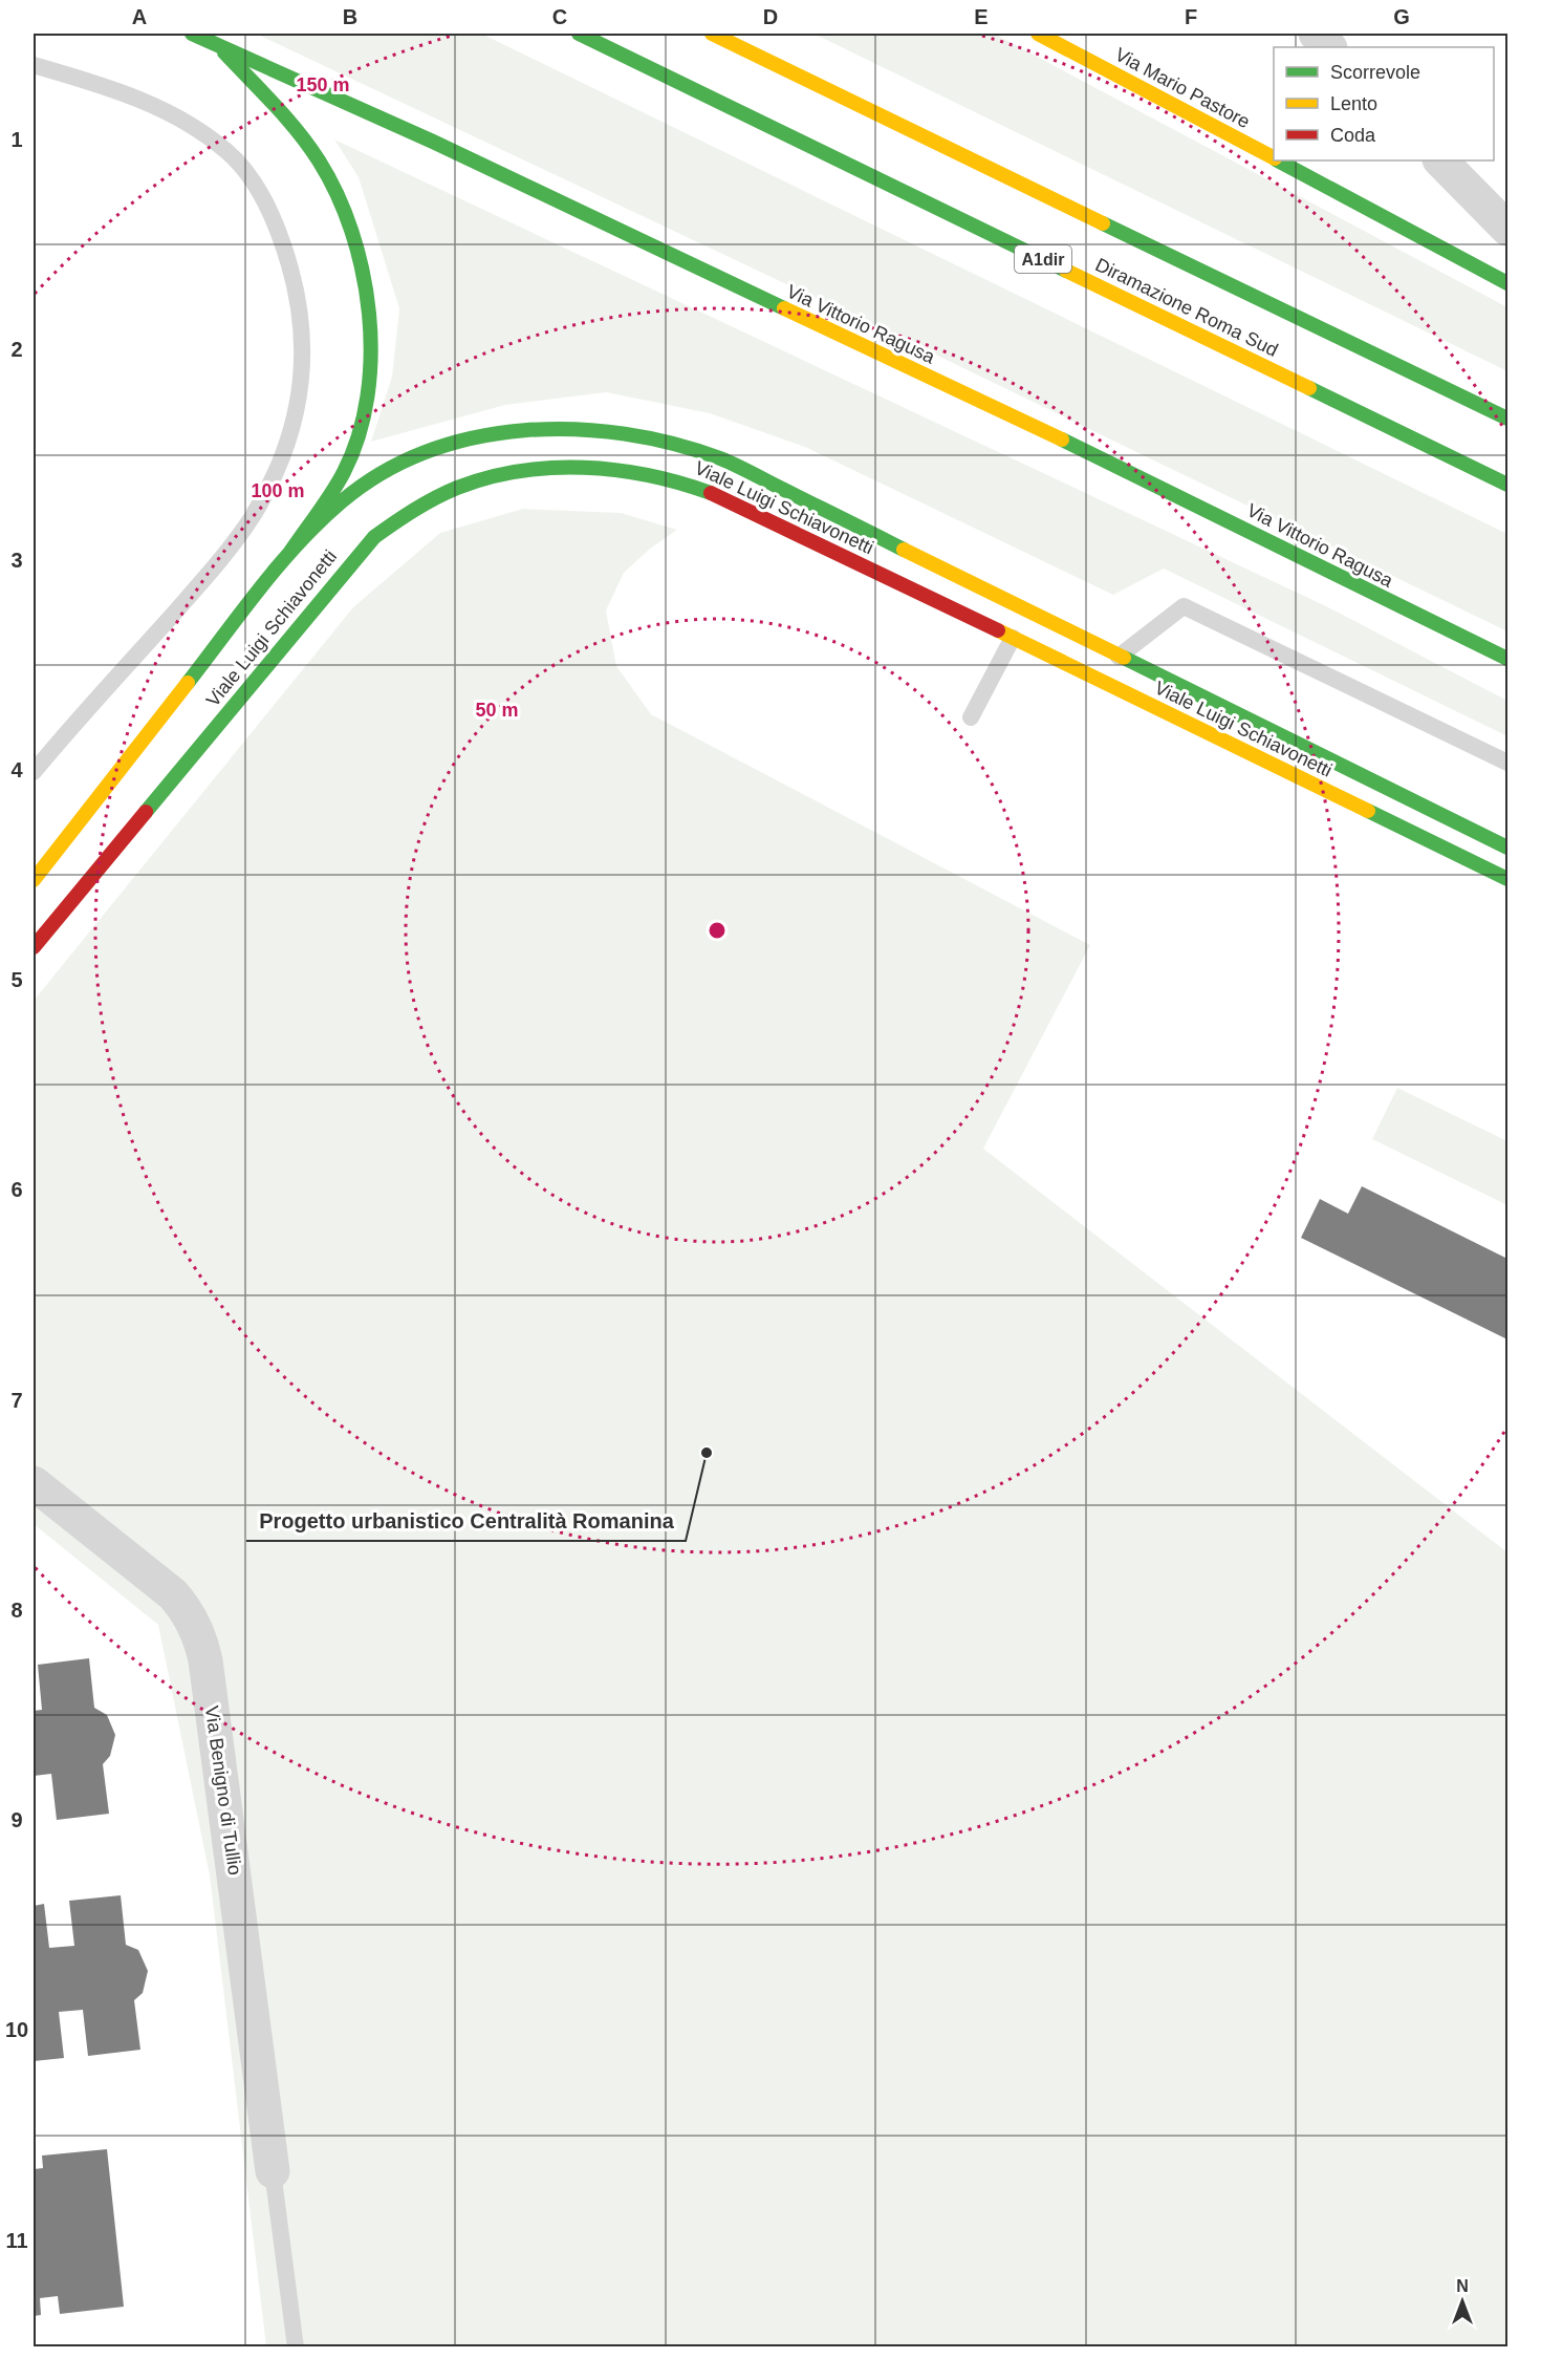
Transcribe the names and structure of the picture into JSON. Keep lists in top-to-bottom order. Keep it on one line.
{"streets":{"main road":["Via Mario Pastore","A1dir","Diramazione Roma Sud","Via Vittorio Ragusa","Viale Luigi Schiavonetti"],"street":["Via Benigno di Tullio"]},"places":["Progetto urbanistico Centralità Romanina"],"legend":["Scorrevole","Lento","Coda"],"north":"top","grid":{"columns":["A","B","C","D","E","F","G"],"rows":["1","2","3","4","5","6","7","8","9","10","11"]},"rings":["150 m","100 m","50 m"]}
